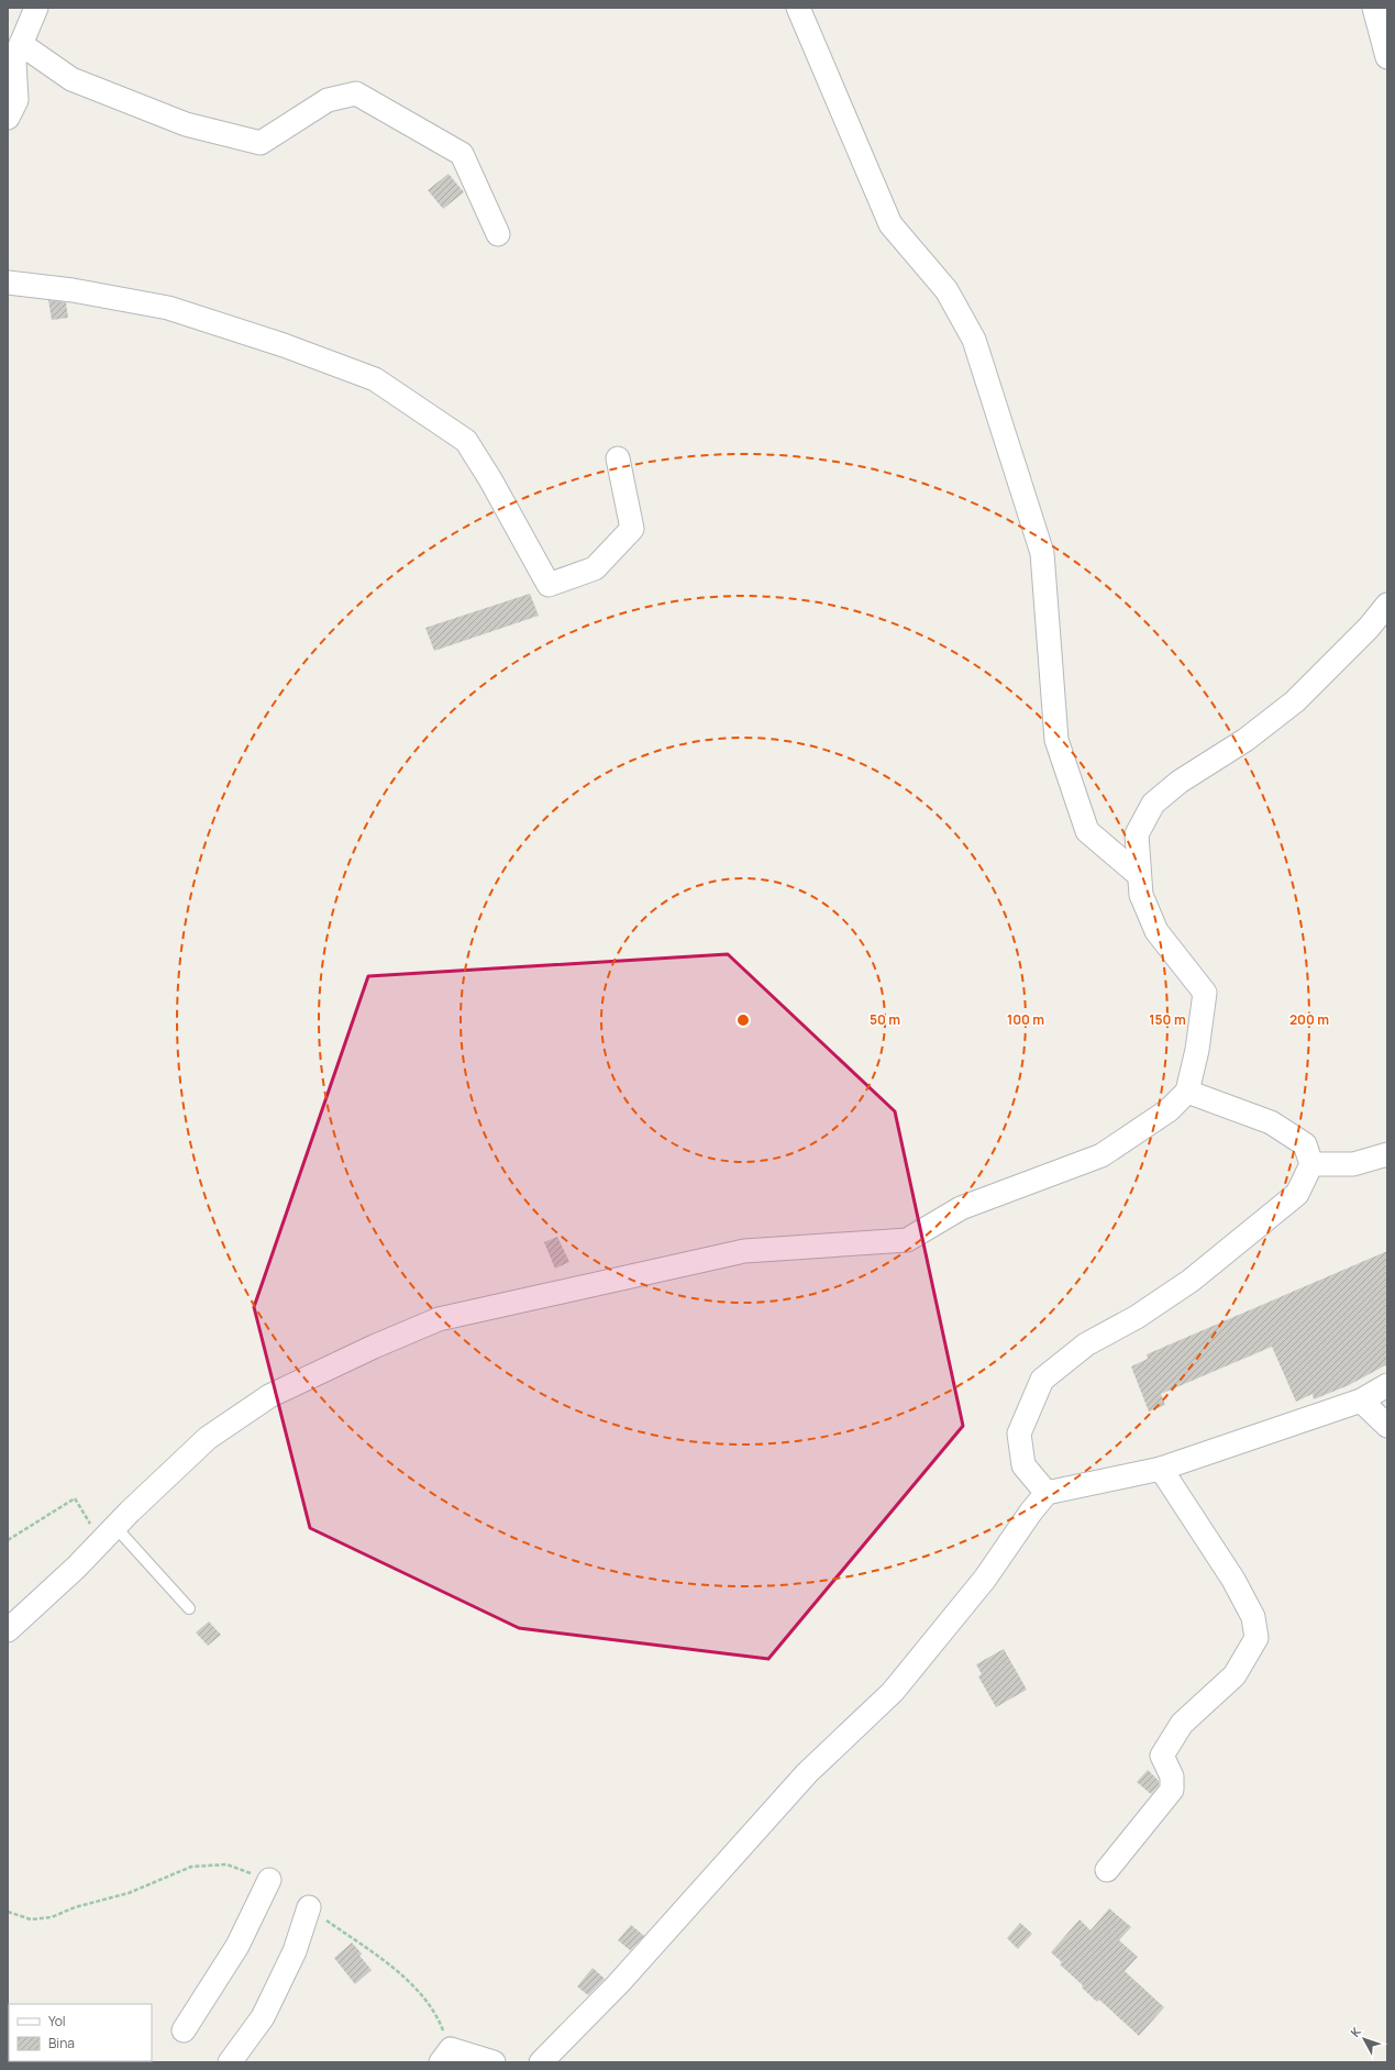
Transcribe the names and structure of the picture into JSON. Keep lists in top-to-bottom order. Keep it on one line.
{"legend":["Yol","Bina"],"north":"top left","rings":["50 m","100 m","150 m","200 m"]}
